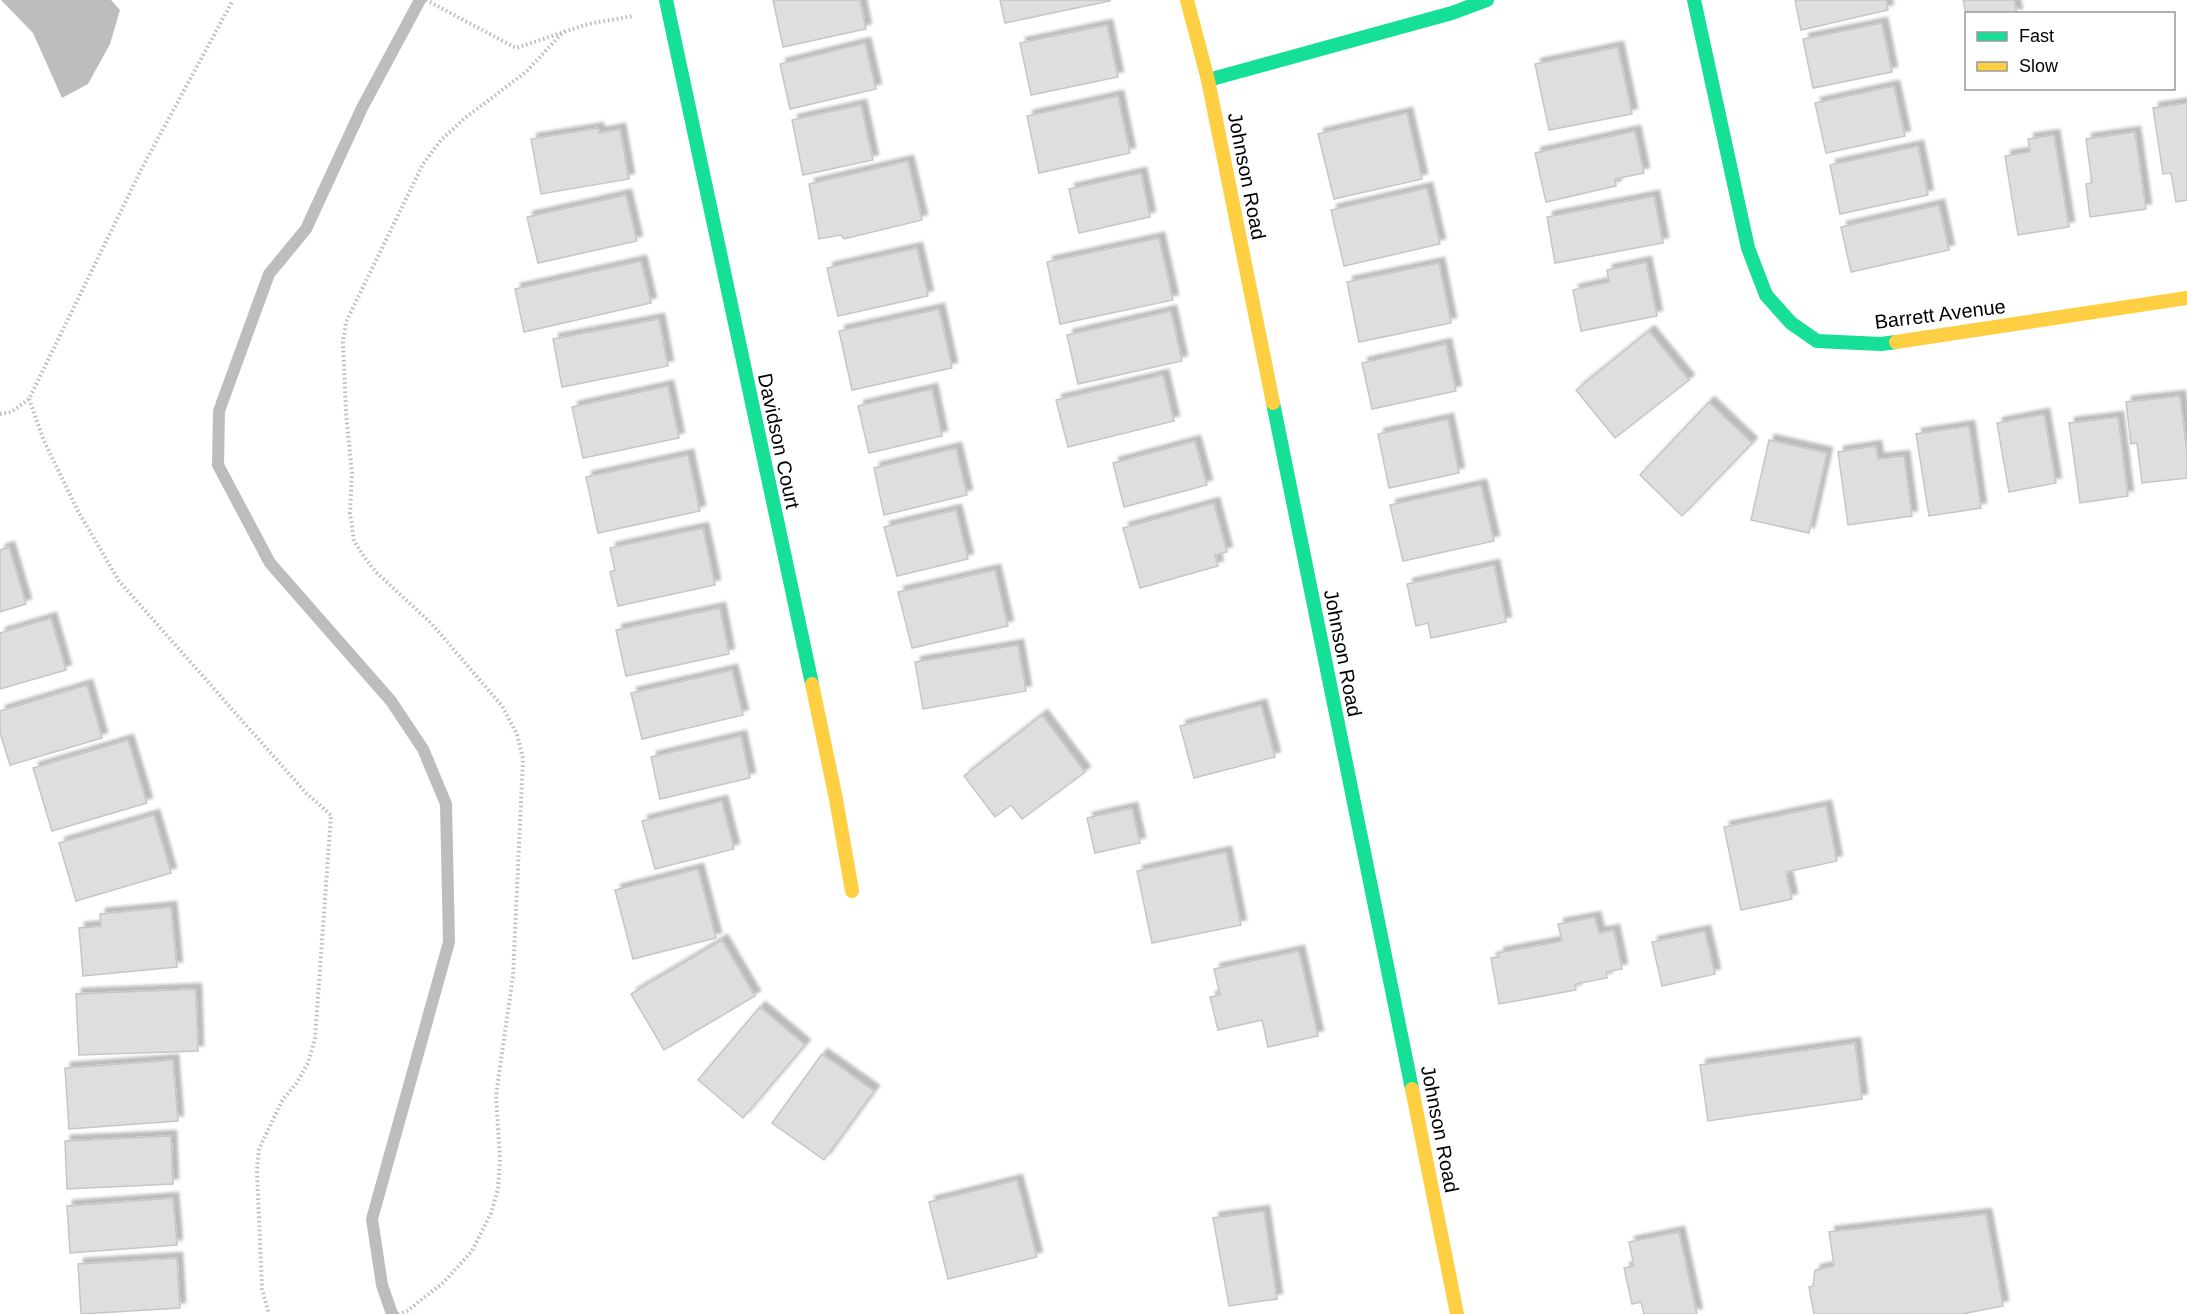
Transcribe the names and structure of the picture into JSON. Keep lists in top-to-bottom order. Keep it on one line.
{"streets":{"street":["Johnson Road","Barrett Avenue","Davidson Court"]},"legend":["Fast","Slow"]}
